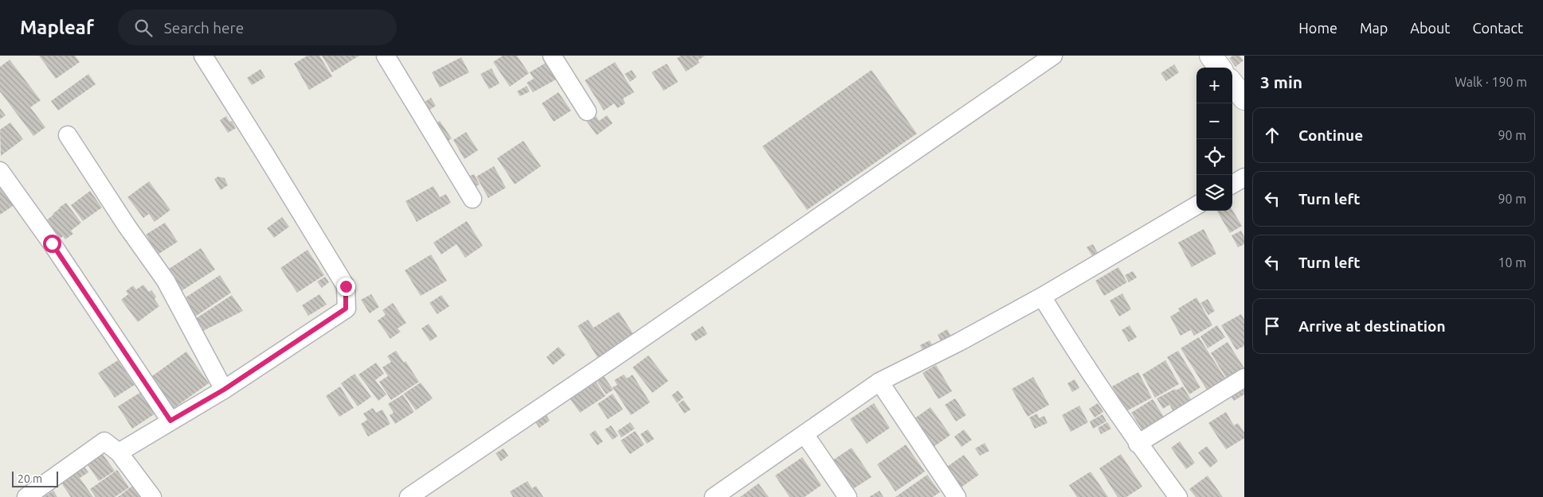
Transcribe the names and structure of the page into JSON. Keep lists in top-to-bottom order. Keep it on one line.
{"scale_bar":"20 m","page":{"header":"Mapleaf","search":"Search here","nav":["Home","Map","About","Contact"],"heading":["3 min","Walk · 190 m"],"map_buttons":["+","−"],"list":[["Continue","90 m"],["Turn left","90 m"],["Turn left","10 m"],"Arrive at destination"],"scale":"20 m"}}
